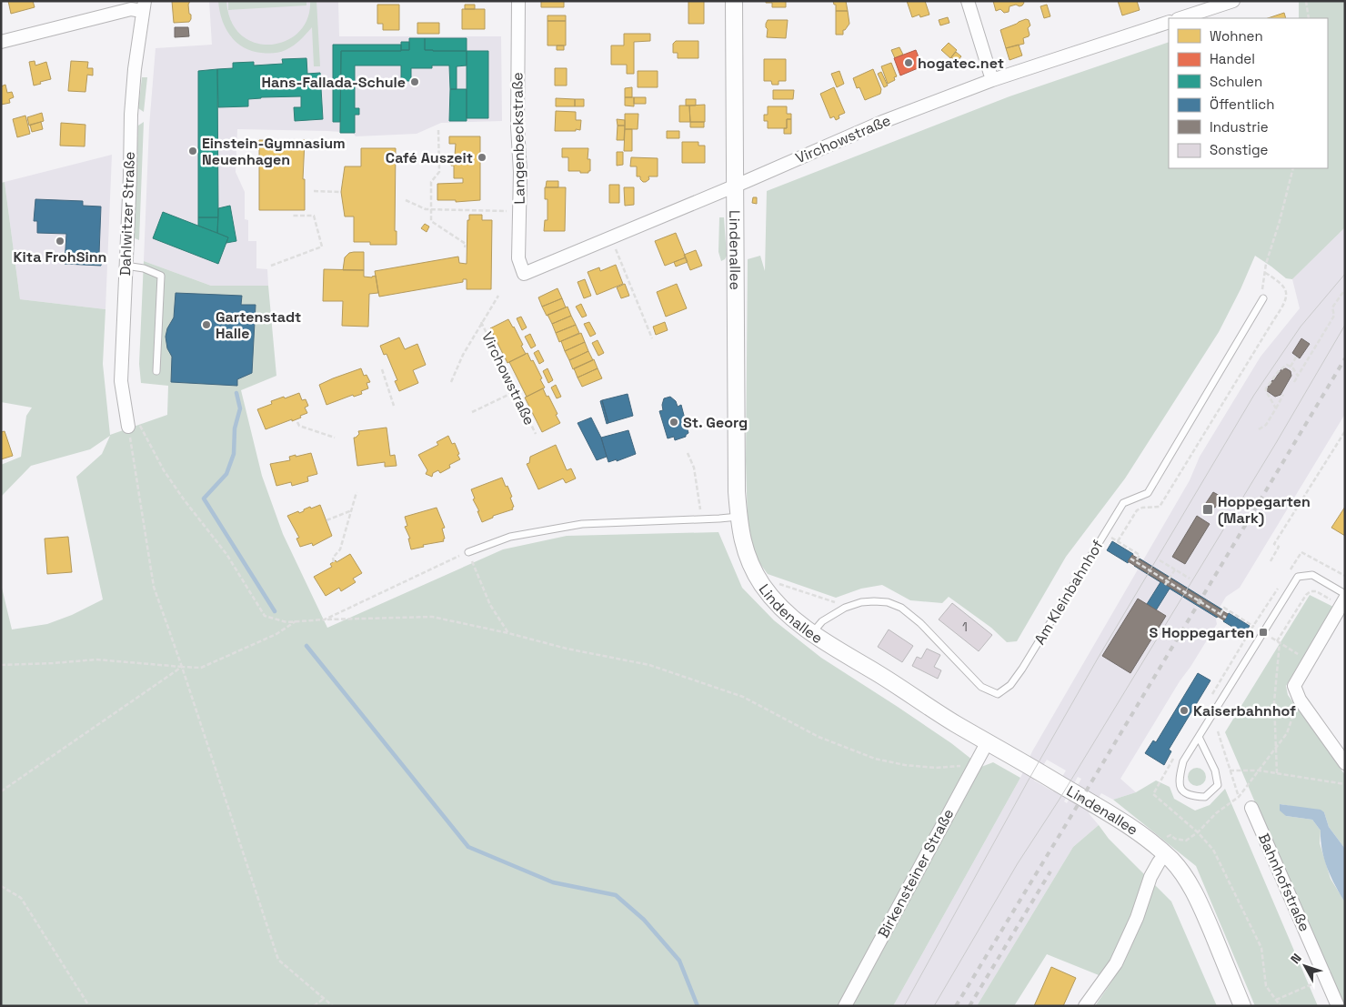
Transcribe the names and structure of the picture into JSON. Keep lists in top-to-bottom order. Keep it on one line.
{"streets":{"street":["Langenbeckstraße","Virchowstraße","Dahlwitzer Straße","Lindenallee","Birkensteiner Straße","Bahnhofstraße"],"lane":["Am Kleinbahnhof"]},"crossings":[["Langenbeckstraße","Virchowstraße"],["Virchowstraße","Lindenallee"],["Lindenallee","Am Kleinbahnhof"],["Lindenallee","Birkensteiner Straße"]],"places":{"other":["hogatec.net","Hans-Fallada-Schule","Einstein-Gymnasium Neuenhagen","Café Auszeit","Kita FrohSinn","Gartenstadt Halle","St. Georg","Kaiserbahnhof"],"transit":["Hoppegarten (Mark)","S Hoppegarten"]},"house_numbers":["1"],"legend":["Wohnen","Handel","Schulen","Öffentlich","Industrie","Sonstige"],"north":"top left"}
